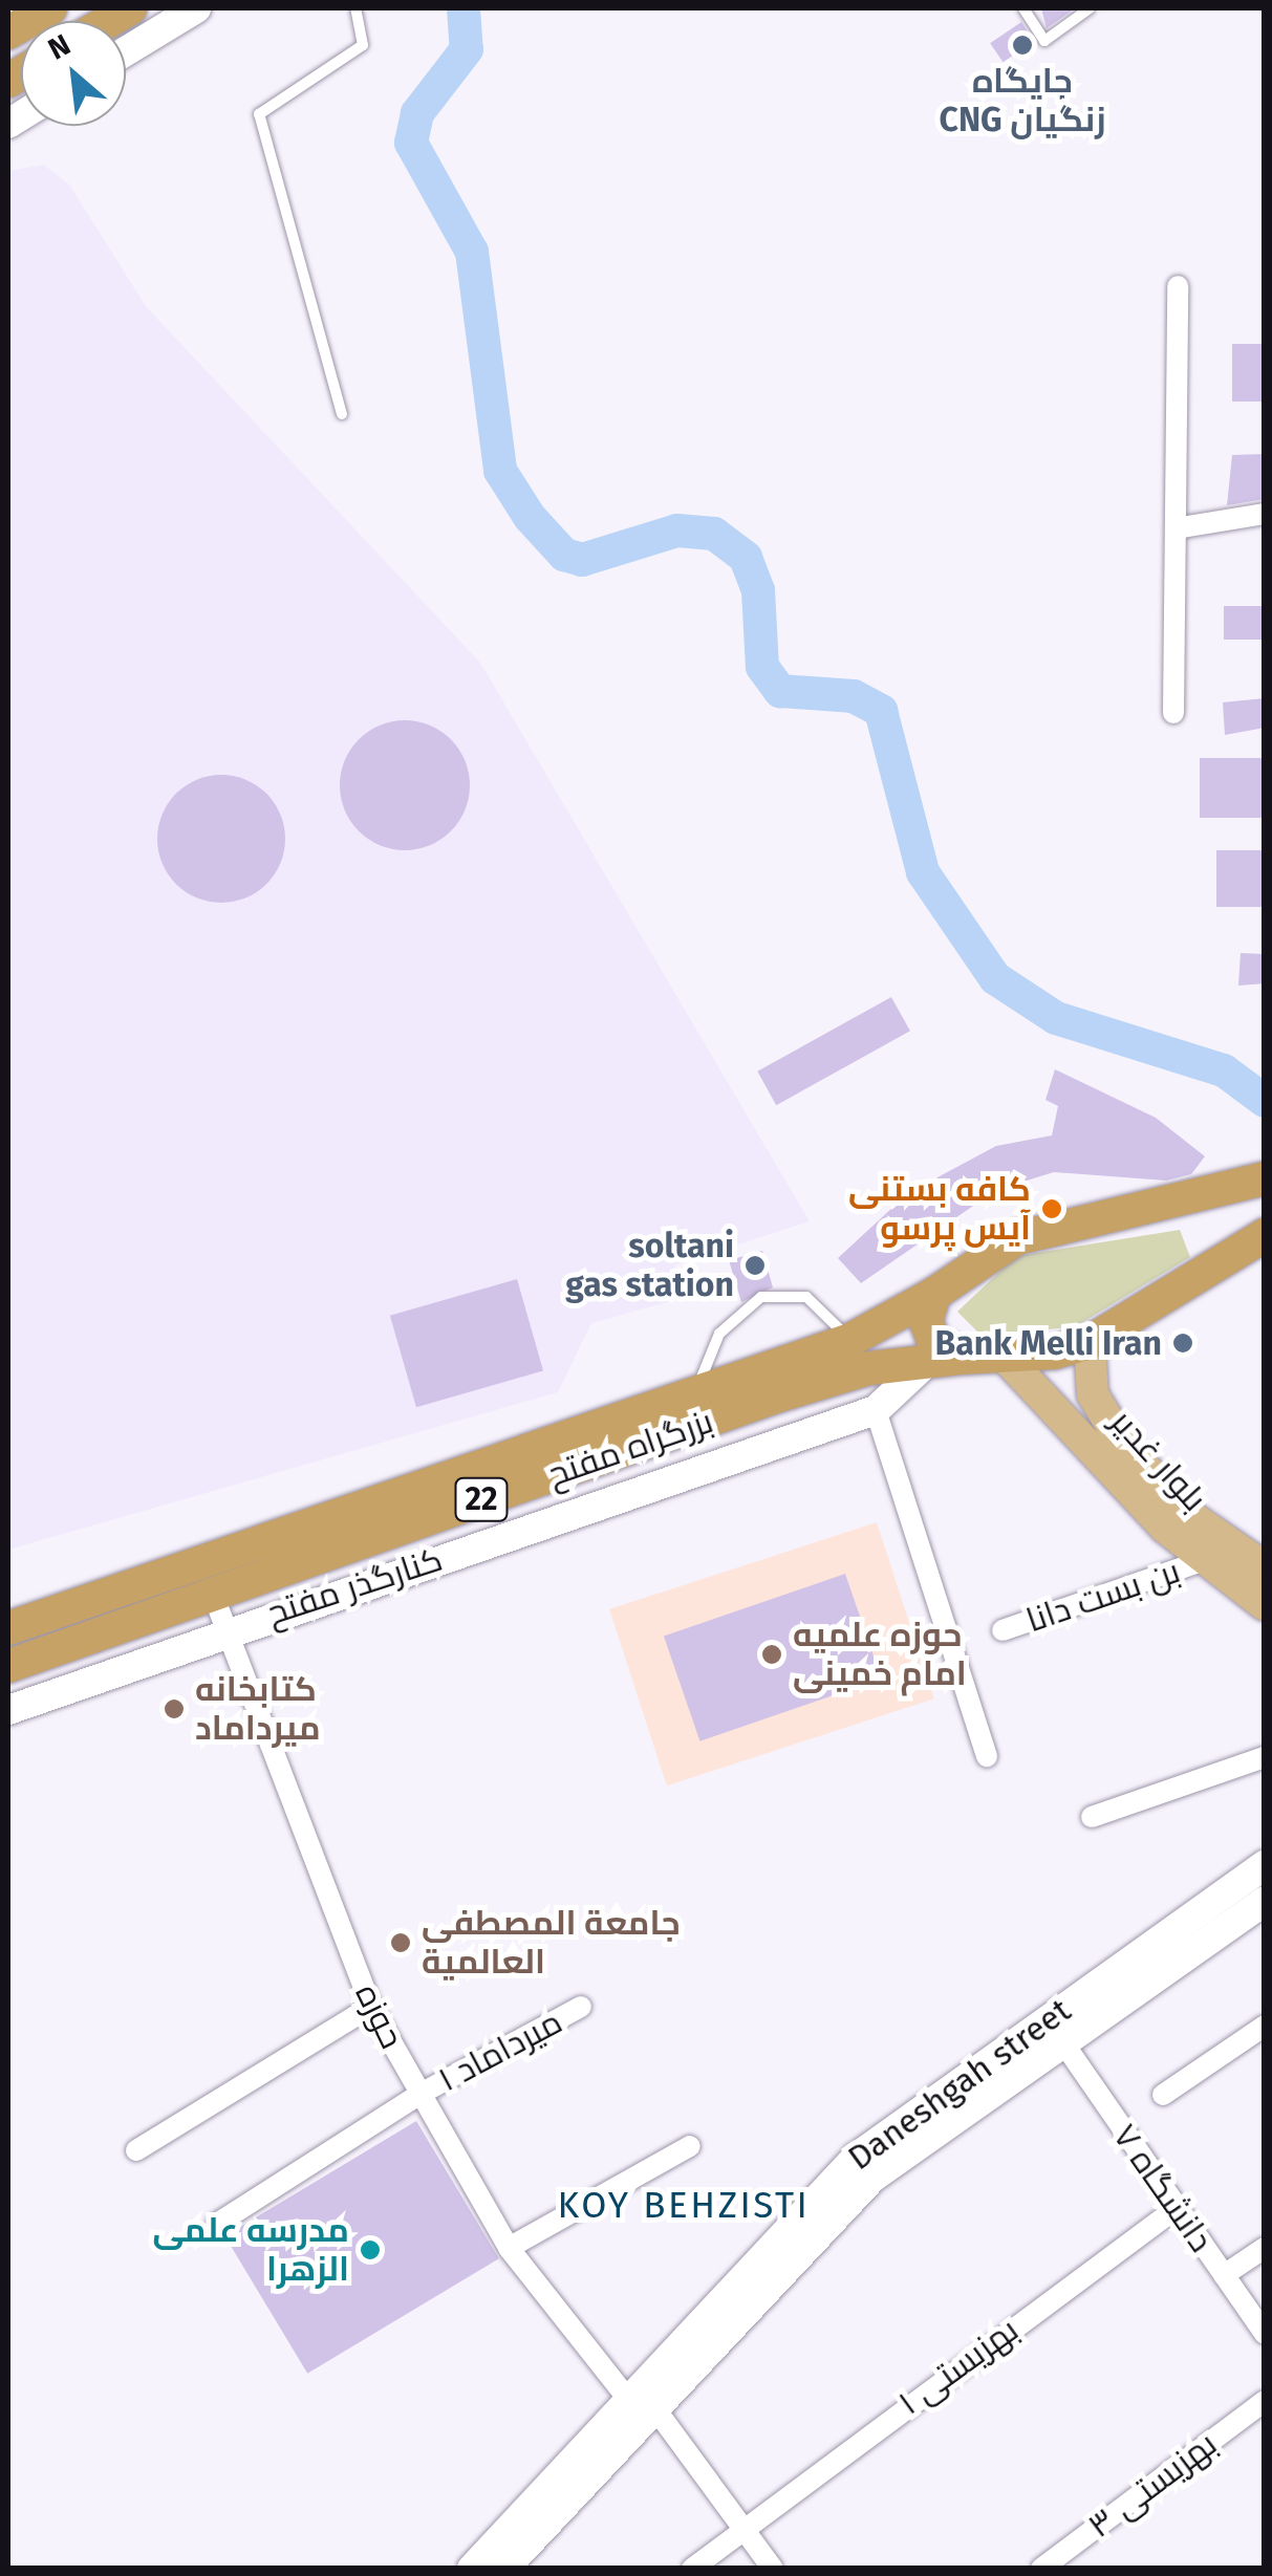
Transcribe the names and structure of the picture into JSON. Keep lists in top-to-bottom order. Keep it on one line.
{"streets":{"highway":["بزرگراه مفتح","22"],"main road":["بلوار غدیر","کنارگذر مفتح","Daneshgah street"],"street":["بن بست دانا","حوزه","۱ میرداماد","۷ دانشگاه","۱ بهزیستی","۳ بهزیستی"]},"crossings":[["بزرگراه مفتح","22"],["بزرگراه مفتح","کنارگذر مفتح"],["بزرگراه مفتح","حوزه"],["بلوار غدیر","22"],["بلوار غدیر","بن بست دانا"],["22","کنارگذر مفتح"],["کنارگذر مفتح","حوزه"],["حوزه","۱ میرداماد"],["حوزه","Daneshgah street"],["حوزه","۱ بهزیستی"],["Daneshgah street","۷ دانشگاه"],["۷ دانشگاه","۱ بهزیستی"]],"districts":["KOY BEHZISTI"],"places":["جایگاه CNG زنگیان","کافه بستنی آیس پرسو","soltani gas station","Bank Melli Iran","حوزه علمیه امام خمینی","کتابخانه میرداماد","جامعة المصطفی العالمیة","مدرسه علمی الزهرا"],"north":"top left"}
